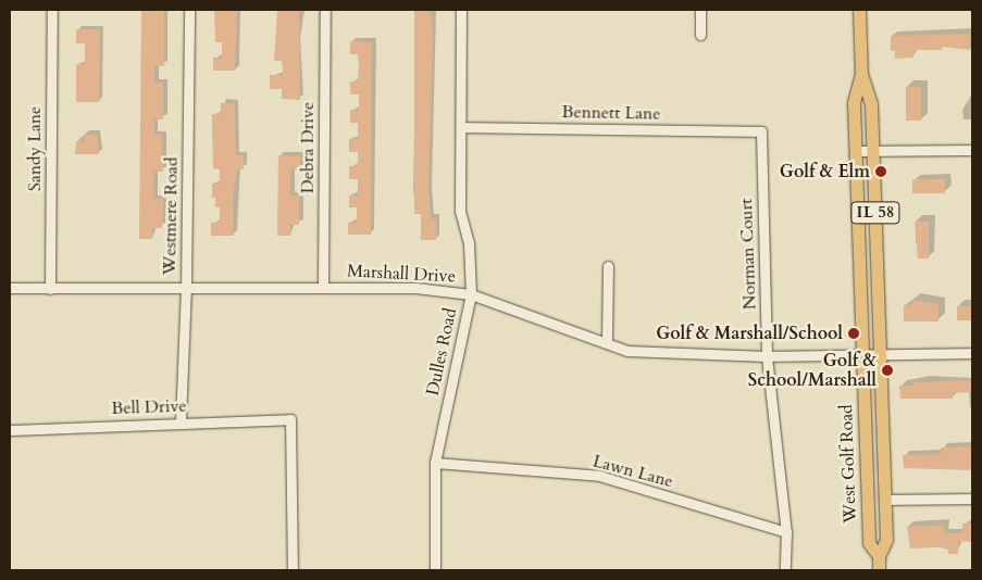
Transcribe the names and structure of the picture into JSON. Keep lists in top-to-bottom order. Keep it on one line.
{"streets":{"main road":["IL 58","West Golf Road"],"street":["Bennett Lane","Debra Drive","Sandy Lane","Westmere Road","Norman Court","Marshall Drive","Dulles Road","Bell Drive","Lawn Lane"]},"crossings":[["Bennett Lane","Norman Court"],["Bennett Lane","Dulles Road"],["Debra Drive","Marshall Drive"],["Sandy Lane","Marshall Drive"],["Westmere Road","Marshall Drive"],["Westmere Road","Bell Drive"],["Norman Court","Marshall Drive"],["Norman Court","Lawn Lane"],["Marshall Drive","Dulles Road"],["Marshall Drive","West Golf Road"],["Dulles Road","Lawn Lane"]],"places":["Golf & Elm","Golf & Marshall/School","Golf & School/Marshall"]}
